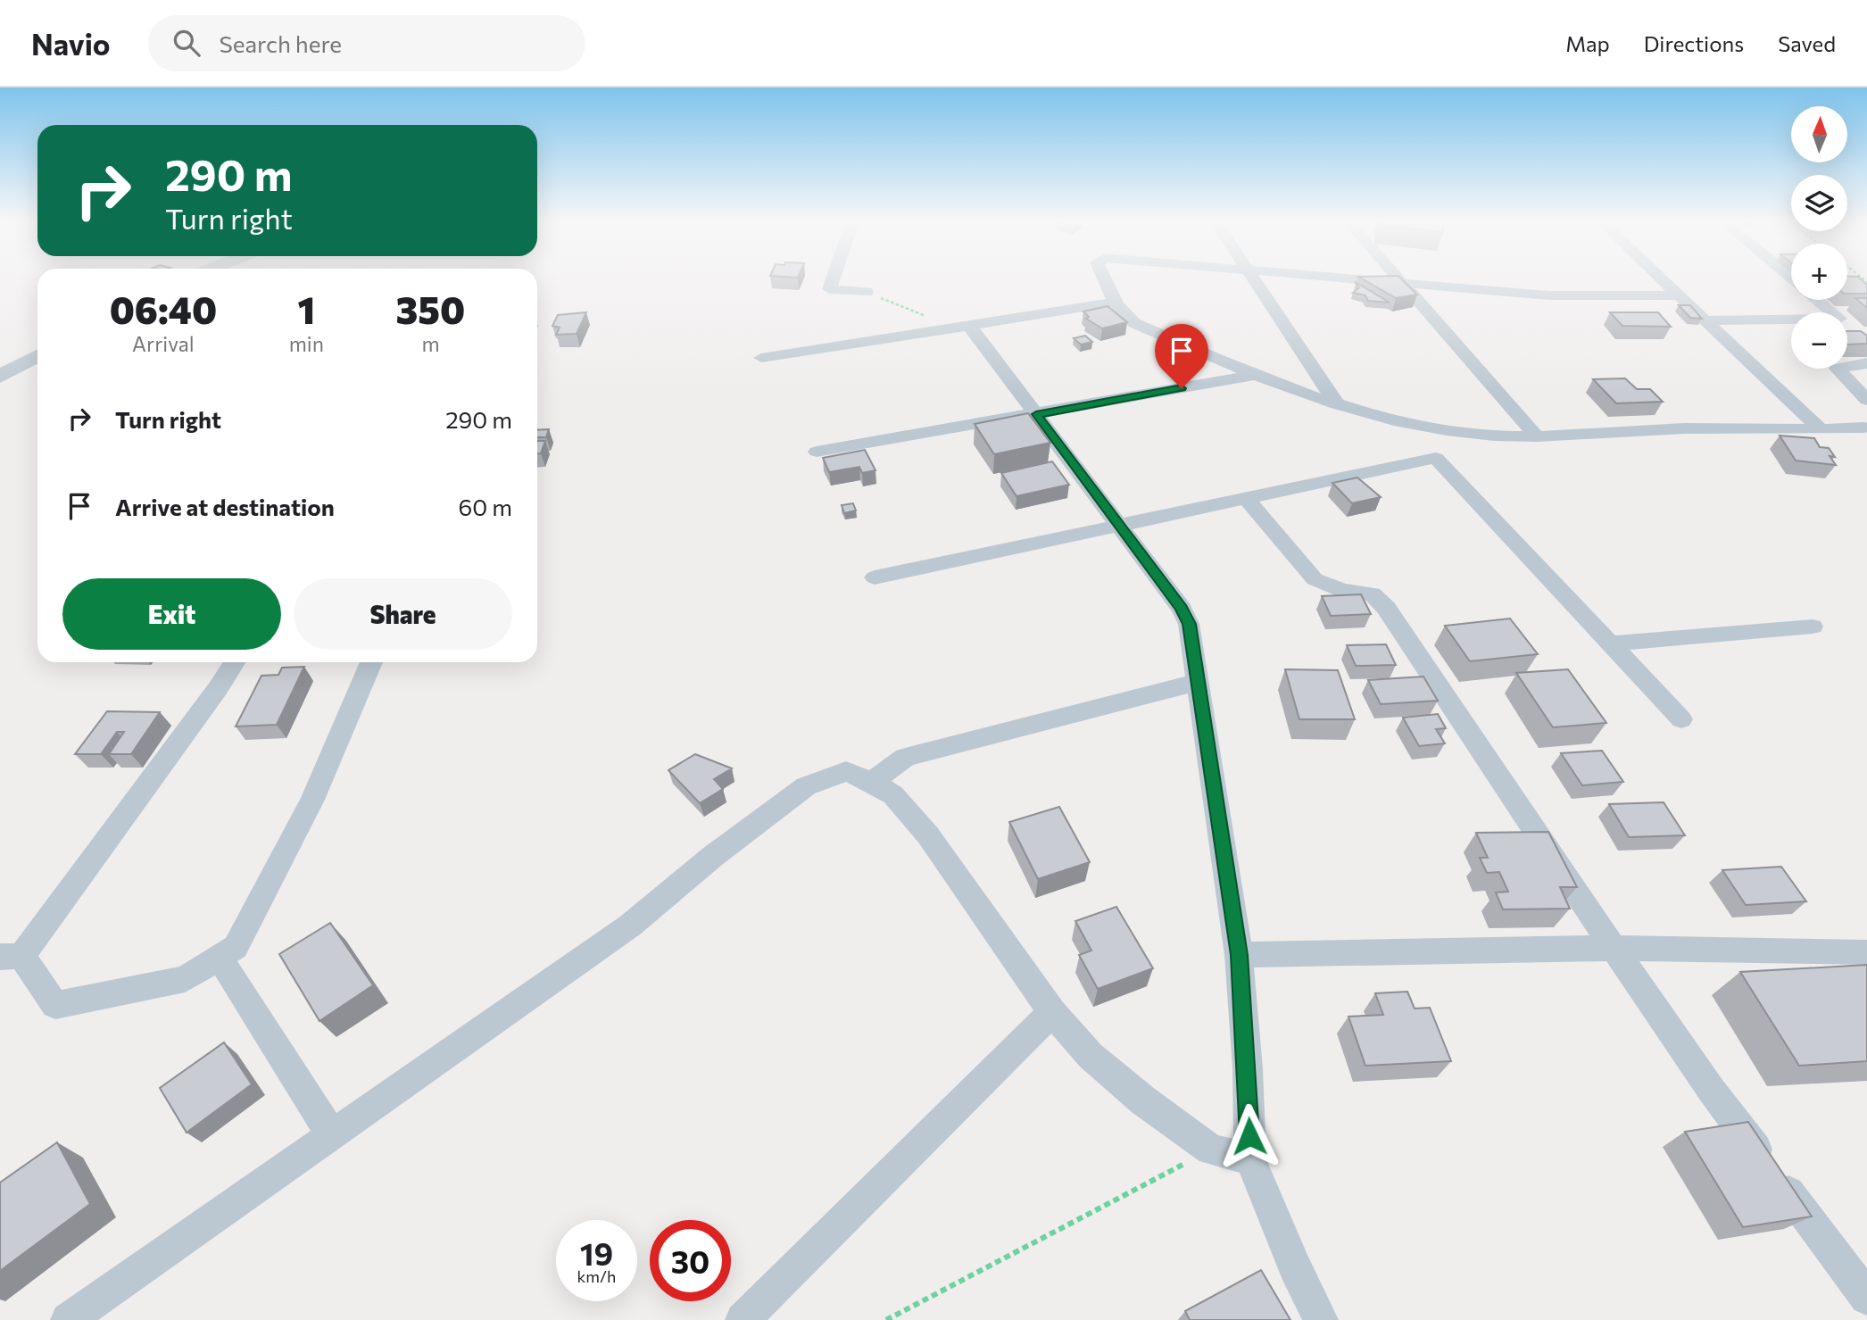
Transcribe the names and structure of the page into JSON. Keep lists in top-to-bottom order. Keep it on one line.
{"north":"top","page":{"header":"Navio","search":"Search here","nav":["Map","Directions","Saved"],"map_buttons":["+","−"],"turn":["290 m","Turn right"],"eta":["06:40","Arrival","1","min","350","m"],"list":[{"name":"Turn right","value":"290 m"},{"name":"Arrive at destination","value":"60 m"}],"buttons":["Exit","Share"],"speed":"19 km/h","limit":"30"}}
